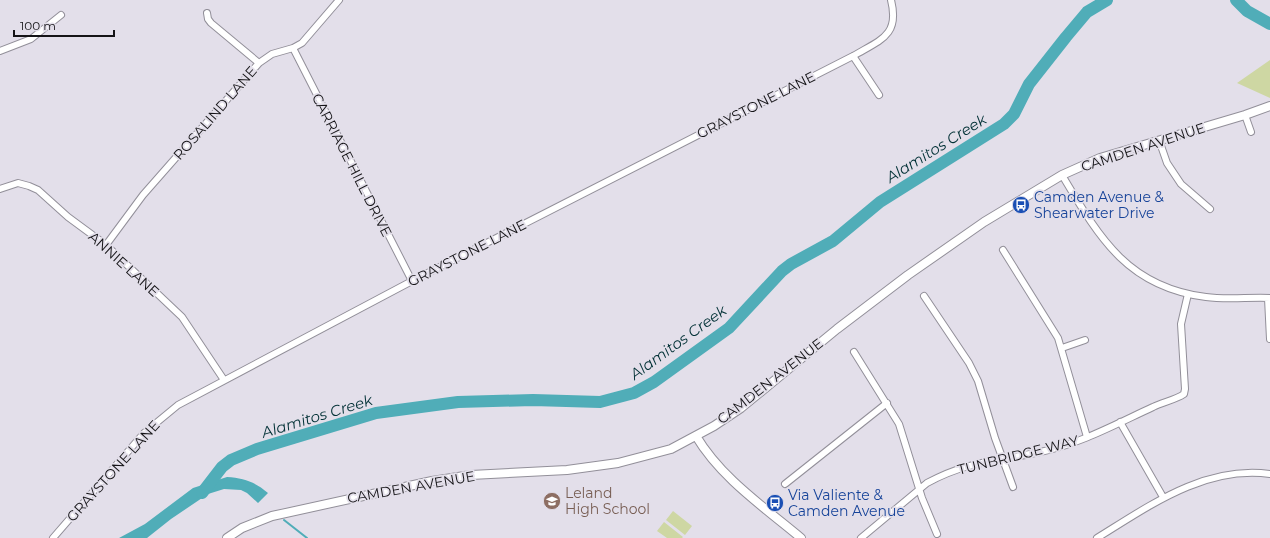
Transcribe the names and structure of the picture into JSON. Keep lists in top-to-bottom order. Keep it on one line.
{"streets":{"street":["GRAYSTONE LANE","ROSALIND LANE","CAMDEN AVENUE","CARRIAGE HILL DRIVE","ANNIE LANE","TUNBRIDGE WAY"]},"crossings":[["GRAYSTONE LANE","CARRIAGE HILL DRIVE"],["GRAYSTONE LANE","ANNIE LANE"],["ROSALIND LANE","CARRIAGE HILL DRIVE"],["ROSALIND LANE","ANNIE LANE"]],"water":["Alamitos Creek"],"places":{"bus stop":["Camden Avenue & Shearwater Drive","Via Valiente & Camden Avenue"],"school or university":["Leland High School"]},"scale_bar":"100 m"}
